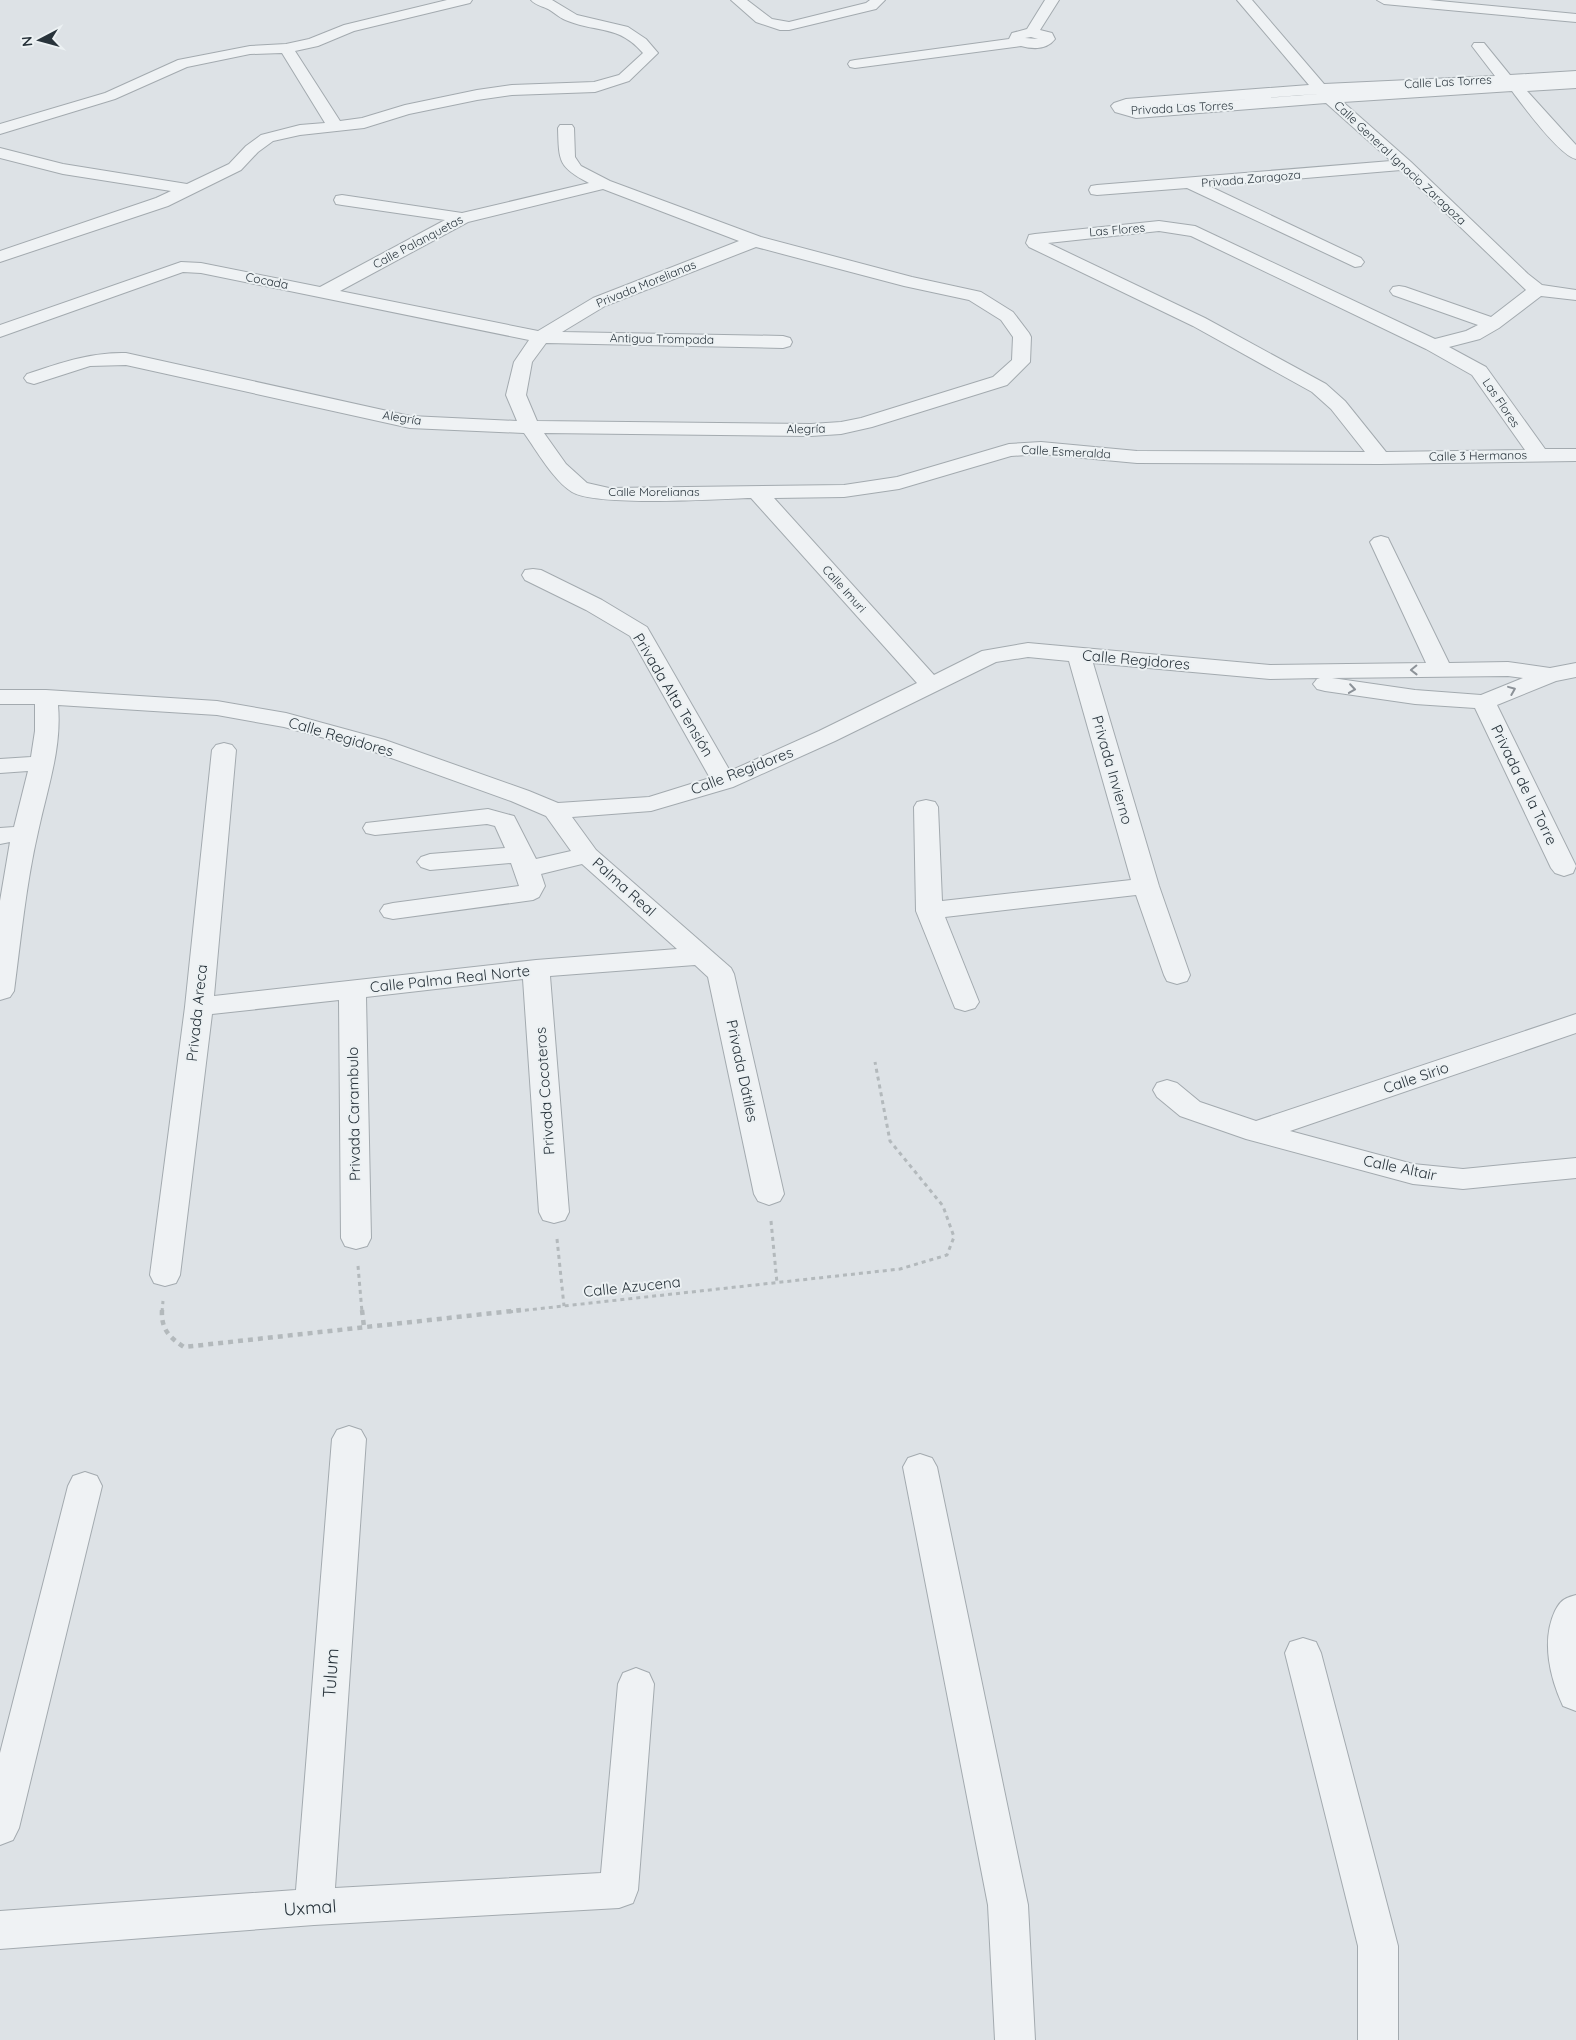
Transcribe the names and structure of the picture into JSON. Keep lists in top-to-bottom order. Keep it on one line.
{"streets":{"street":["Calle Las Torres","Privada Las Torres","Calle General Ignacio Zaragoza","Privada Zaragoza","Las Flores","Calle Palanquetas","Cocada","Privada Morelianas","Antigua Trompada","Alegría","Calle Esmeralda","Calle 3 Hermanos","Calle Morelianas","Calle Imuri","Calle Regidores","Privada Alta Tensión","Privada Invierno","Privada de la Torre","Palma Real","Calle Palma Real Norte","Privada Areca","Privada Dátiles","Calle Sirio","Privada Cocoteros","Privada Carambulo","Calle Altair","Tulum","Uxmal"],"path":["Calle Azucena"]},"crossings":[["Calle Las Torres","Privada Las Torres"],["Calle Las Torres","Calle General Ignacio Zaragoza"],["Privada Las Torres","Calle General Ignacio Zaragoza"],["Calle General Ignacio Zaragoza","Privada Zaragoza"],["Las Flores","Calle Esmeralda"],["Las Flores","Calle 3 Hermanos"],["Calle Palanquetas","Cocada"],["Calle Palanquetas","Alegría"],["Cocada","Privada Morelianas"],["Cocada","Antigua Trompada"],["Cocada","Calle Morelianas"],["Privada Morelianas","Antigua Trompada"],["Privada Morelianas","Alegría"],["Privada Morelianas","Calle Morelianas"],["Antigua Trompada","Calle Morelianas"],["Alegría","Calle Morelianas"],["Calle Esmeralda","Calle 3 Hermanos"],["Calle Esmeralda","Calle Morelianas"],["Calle Esmeralda","Calle Imuri"],["Calle Morelianas","Calle Imuri"],["Calle Imuri","Calle Regidores"],["Calle Regidores","Privada Alta Tensión"],["Calle Regidores","Privada Invierno"],["Calle Regidores","Privada de la Torre"],["Calle Regidores","Palma Real"],["Palma Real","Calle Palma Real Norte"],["Palma Real","Privada Dátiles"],["Calle Palma Real Norte","Privada Areca"],["Calle Palma Real Norte","Privada Dátiles"],["Calle Palma Real Norte","Privada Cocoteros"],["Calle Palma Real Norte","Privada Carambulo"],["Privada Areca","Calle Azucena"],["Calle Sirio","Calle Altair"],["Tulum","Uxmal"]],"north":"left"}
